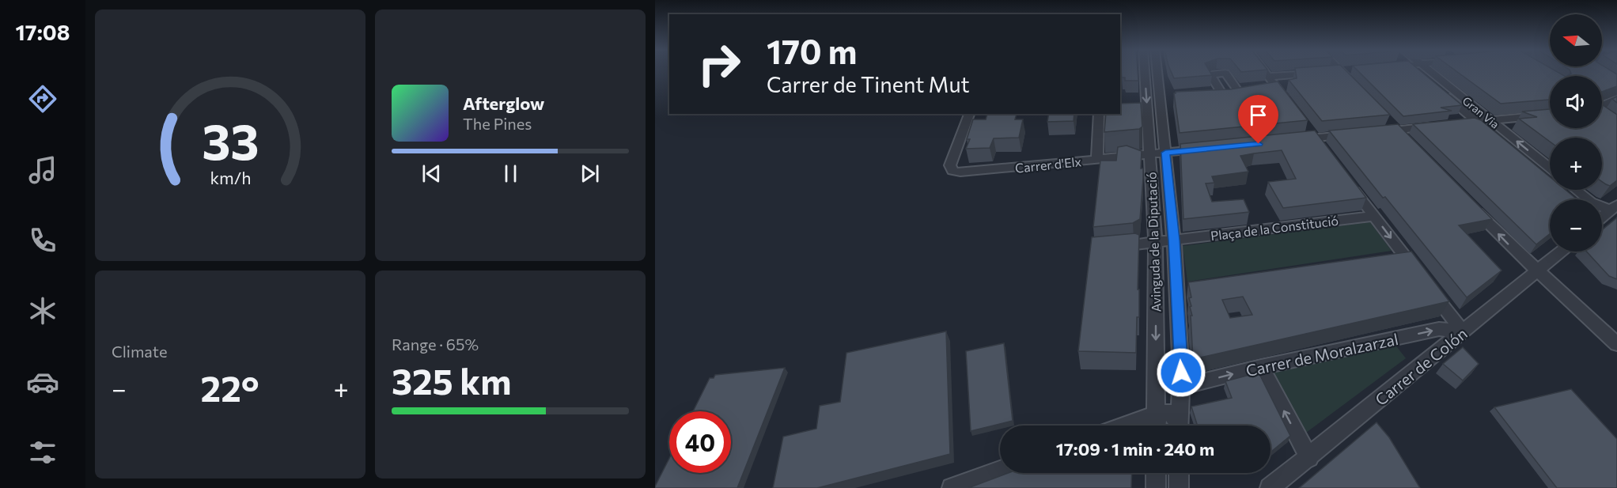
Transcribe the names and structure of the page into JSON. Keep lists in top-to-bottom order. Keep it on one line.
{"streets":{"street":["Gran Via","Carrer d'Elx","Plaça de la Constitució","Avinguda de la Diputació","Carrer de Moralzarzal","Carrer de Colón"]},"crossings":[["Carrer d'Elx","Avinguda de la Diputació"],["Plaça de la Constitució","Avinguda de la Diputació"],["Avinguda de la Diputació","Carrer de Moralzarzal"],["Carrer de Moralzarzal","Carrer de Colón"]],"one_way":["Carrer de Moralzarzal"],"north":"left","page":{"tabs":"17:08","map_buttons":["+","−"],"turn":["170 m","Carrer de Tinent Mut"],"song":["Afterglow","The Pines"],"tile":["Climate",["Range · 65%","325 km"]],"heat":["−","22°","+"],"limit":"40","trip":"17:09 · 1 min · 240 m","gauge":["33","km/h"]}}
